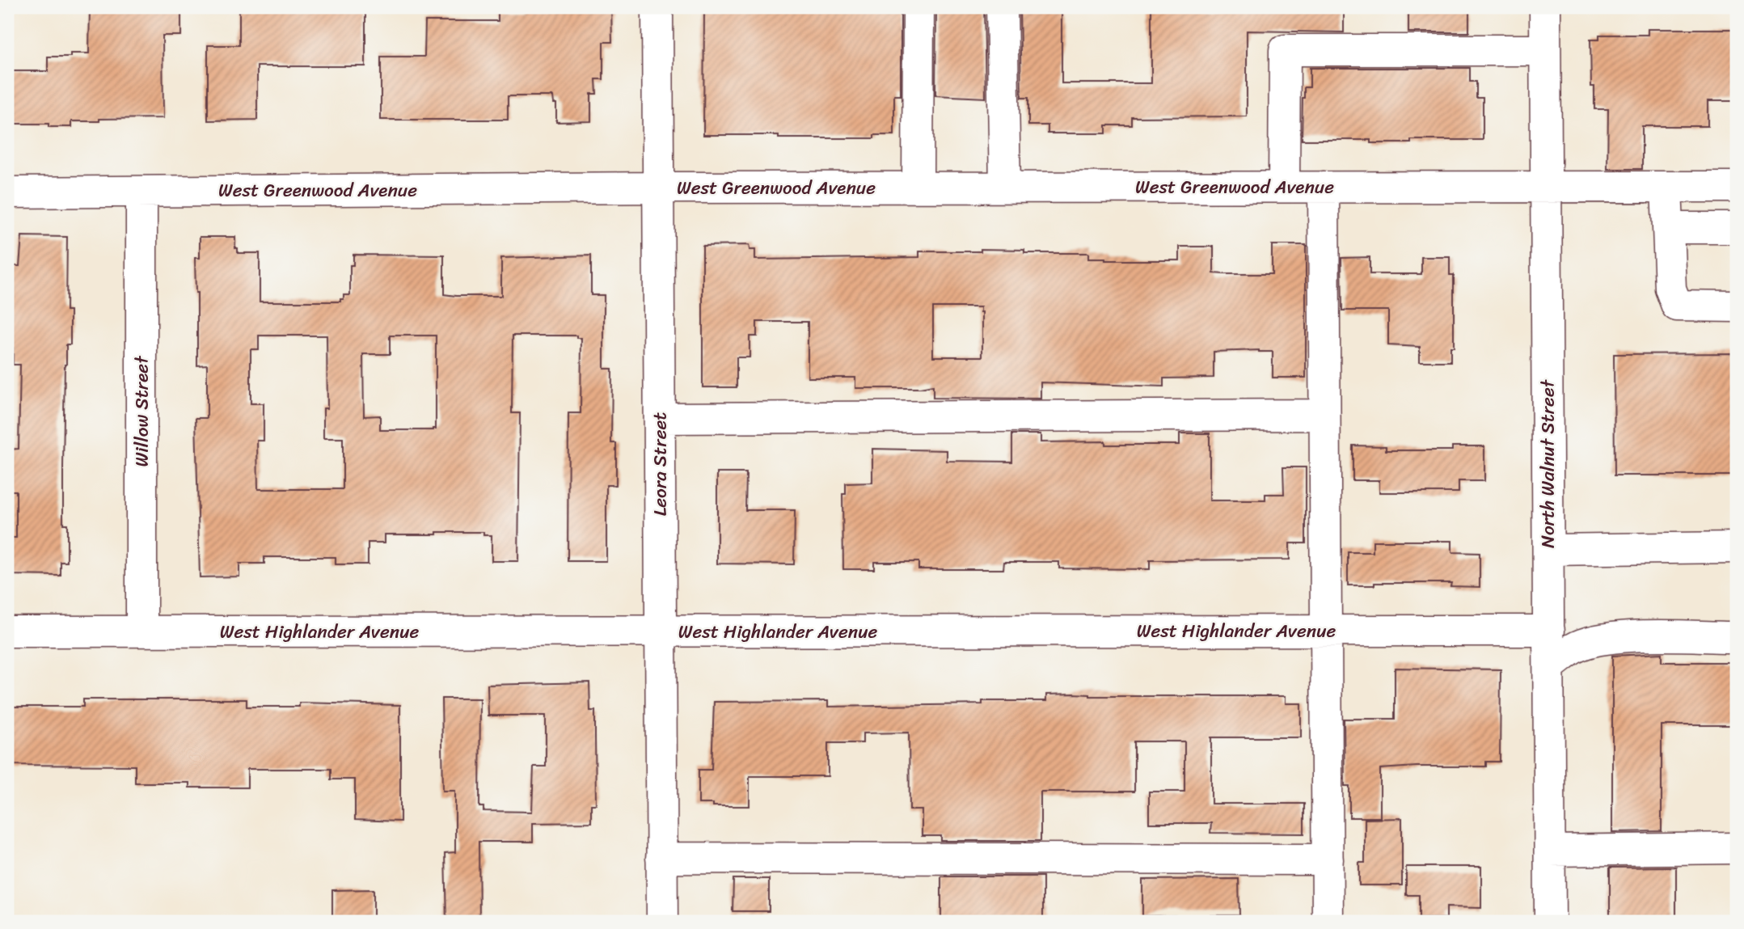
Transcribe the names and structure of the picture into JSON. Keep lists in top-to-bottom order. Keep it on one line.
{"streets":{"street":["West Greenwood Avenue","Willow Street","Leora Street","North Walnut Street","West Highlander Avenue"]},"crossings":[["West Greenwood Avenue","Willow Street"],["West Greenwood Avenue","Leora Street"],["West Greenwood Avenue","North Walnut Street"],["Willow Street","West Highlander Avenue"],["Leora Street","West Highlander Avenue"],["North Walnut Street","West Highlander Avenue"]]}
